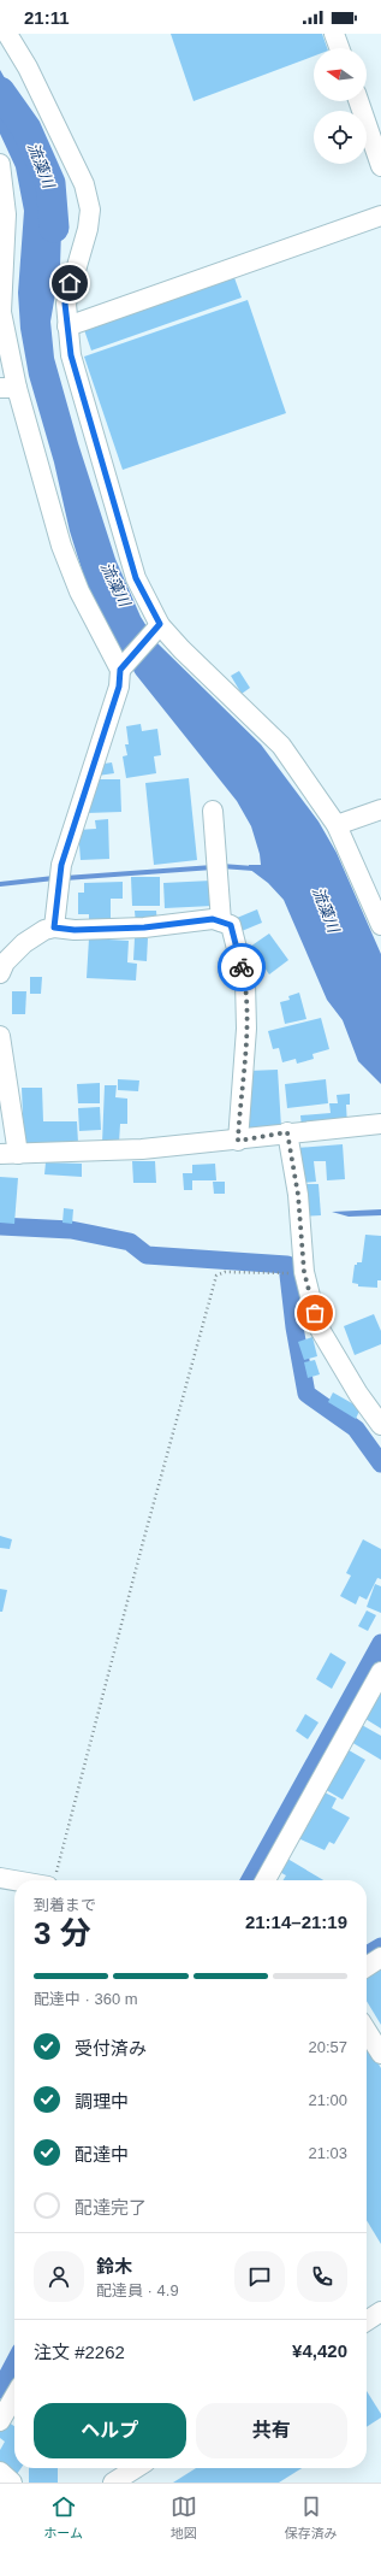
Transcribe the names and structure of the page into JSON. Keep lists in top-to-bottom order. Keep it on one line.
{"water":["流藻川"],"north":"left","page":{"status":"21:11","heading":["3 分","到着まで","21:14–21:19"],"panel":["鈴木","配達員 · 4.9","注文 #2262","¥4,420"],"bar":"配達中 · 360 m","list":[["受付済み","20:57"],["調理中","21:00"],["配達中","21:03"],"配達完了"],"buttons":["ヘルプ","共有"],"tabs":["ホーム","地図","保存済み"]}}
